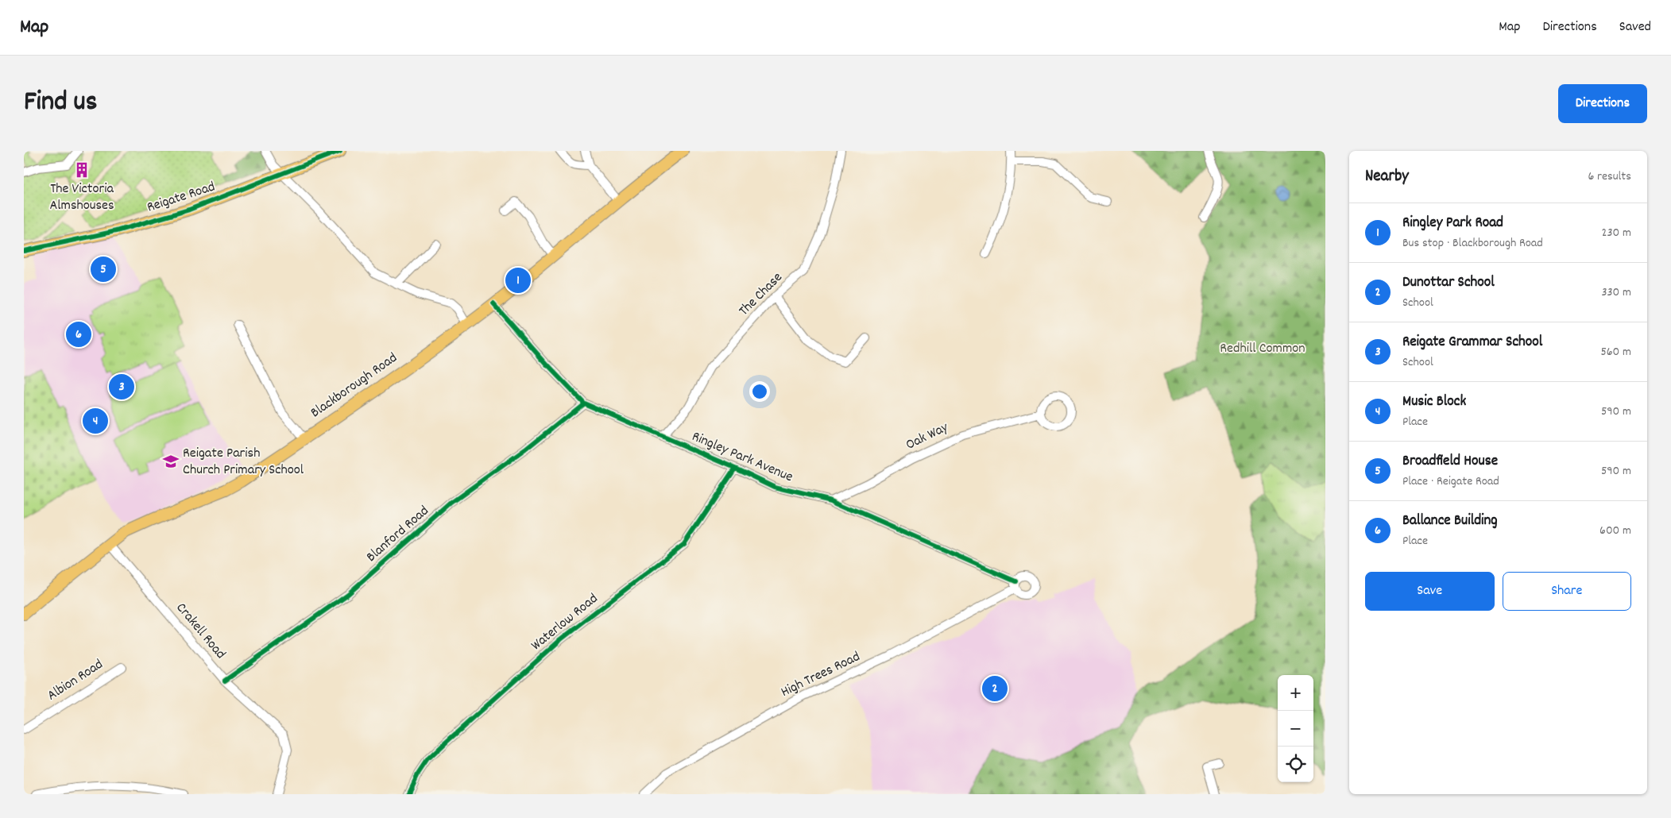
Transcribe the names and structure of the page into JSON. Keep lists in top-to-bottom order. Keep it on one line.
{"streets":{"main road":["Reigate Road","Blackborough Road"],"street":["The Chase","Oak Way","Ringley Park Avenue","Blanford Road","Waterlow Road","Crakell Road","High Trees Road","Albion Road"]},"crossings":[["The Chase","Ringley Park Avenue"],["Blackborough Road","Ringley Park Avenue"],["Blackborough Road","Crakell Road"],["Oak Way","Ringley Park Avenue"],["Ringley Park Avenue","Blanford Road"],["Ringley Park Avenue","Waterlow Road"],["Ringley Park Avenue","High Trees Road"],["Blanford Road","Crakell Road"]],"parks":["Redhill Common"],"places":{"building":["The Victoria Almshouses"],"school or university":["Reigate Parish Church Primary School"]},"page":{"header":"Map","nav":["Map","Directions","Saved"],"title":"Find us","buttons":["Directions",["Save","Share"]],"heading":["Nearby","6 results"],"list":[{"mark":"1","name":"Ringley Park Road","note":"Bus stop · Blackborough Road","value":"230 m"},{"mark":"2","name":"Dunottar School","note":"School","value":"330 m"},{"mark":"3","name":"Reigate Grammar School","note":"School","value":"560 m"},{"mark":"4","name":"Music Block","note":"Place","value":"590 m"},{"mark":"5","name":"Broadfield House","note":"Place · Reigate Road","value":"590 m"},{"mark":"6","name":"Ballance Building","note":"Place","value":"600 m"}],"pins":["5","1","6","3","4","2"],"map_buttons":["+","−"]}}
